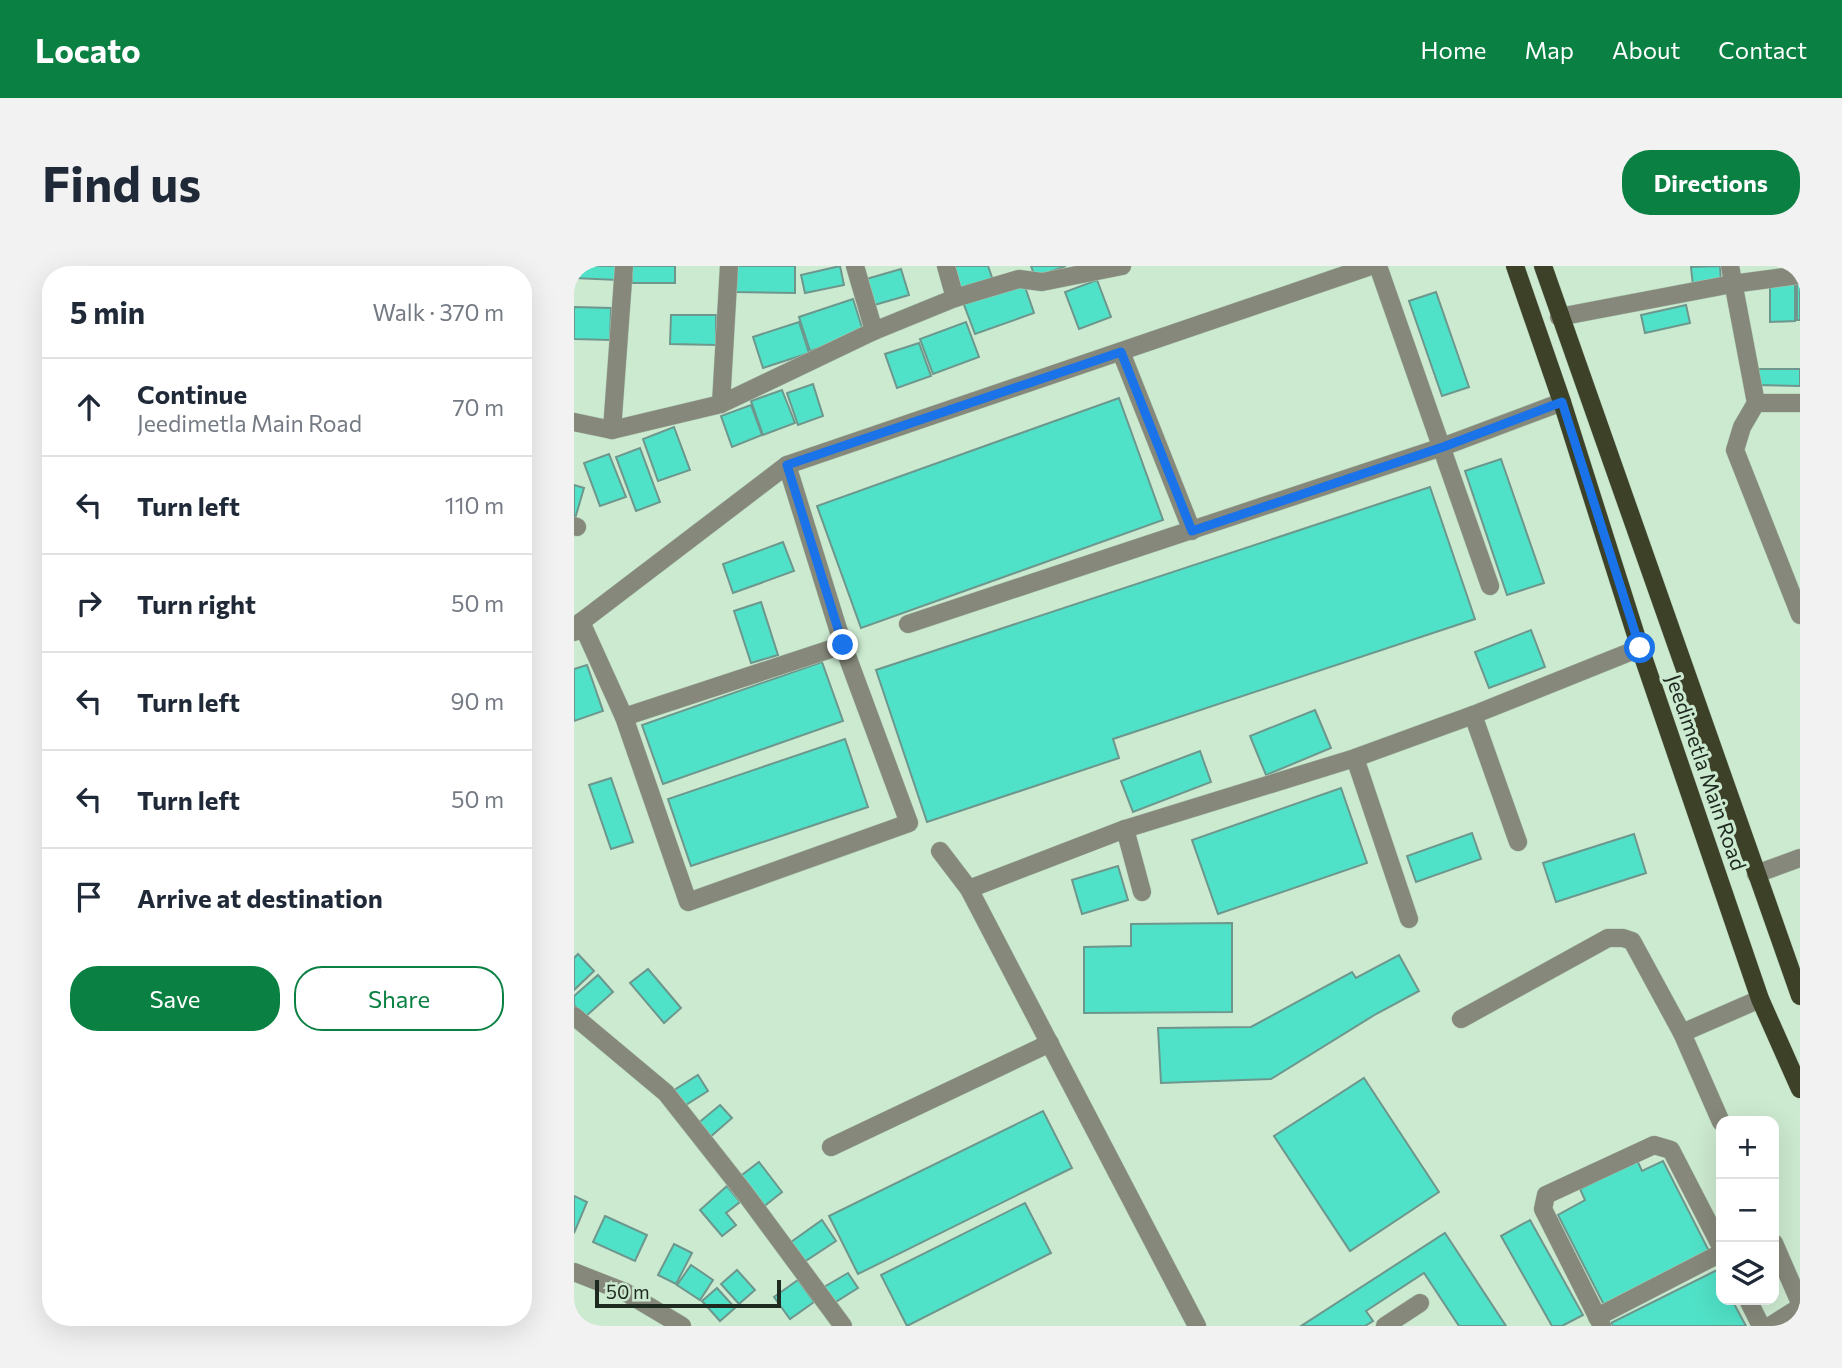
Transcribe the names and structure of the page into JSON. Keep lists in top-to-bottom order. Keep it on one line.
{"streets":{"main road":["Jeedimetla Main Road"]},"scale_bar":"50 m","page":{"header":"Locato","nav":["Home","Map","About","Contact"],"buttons":["Directions",["Save","Share"]],"title":"Find us","heading":["5 min","Walk · 370 m"],"list":[["Continue","Jeedimetla Main Road","70 m"],["Turn left","110 m"],["Turn right","50 m"],["Turn left","90 m"],["Turn left","50 m"],"Arrive at destination"],"map_buttons":["+","−"],"scale":"50 m"}}
